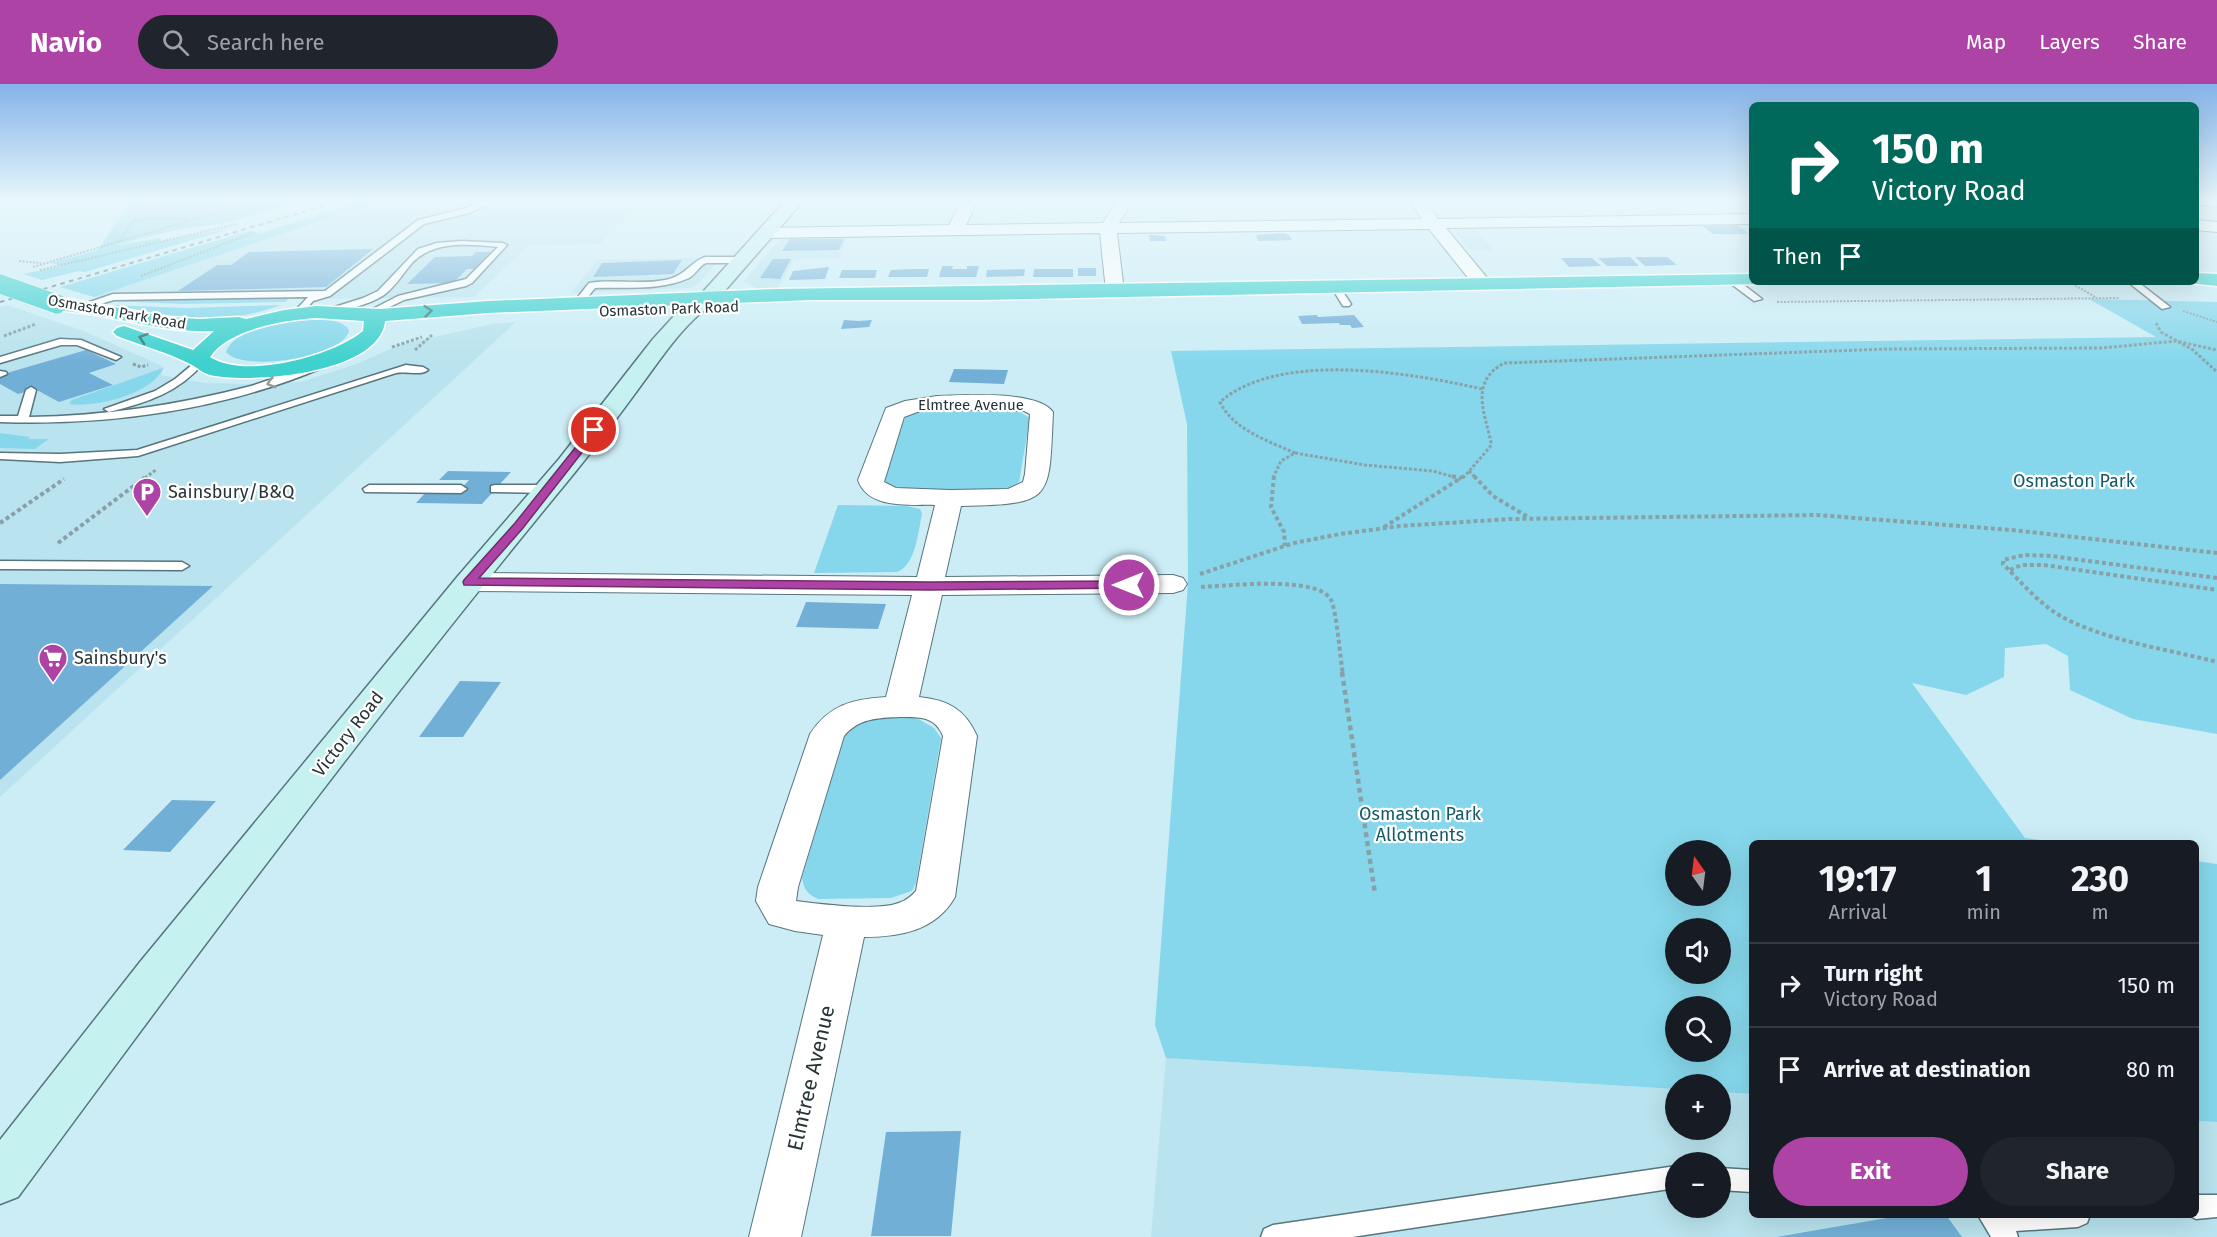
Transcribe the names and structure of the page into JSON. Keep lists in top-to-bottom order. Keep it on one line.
{"streets":{"highway":["Osmaston Park Road"],"street":["Elmtree Avenue","Victory Road"]},"crossings":[["Osmaston Park Road","Victory Road"]],"parks":["Osmaston Park","Osmaston Park Allotments"],"places":{"parking":["Sainsbury/B&Q"],"supermarket":["Sainsbury's"]},"north":"top","page":{"header":"Navio","search":"Search here","nav":["Map","Layers","Share"],"turn":["150 m","Victory Road"],"then":"Then","map_buttons":["+","−"],"eta":["19:17","Arrival","1","min","230","m"],"list":[{"name":"Turn right","note":"Victory Road","value":"150 m"},{"name":"Arrive at destination","value":"80 m"}],"buttons":["Exit","Share"]}}
